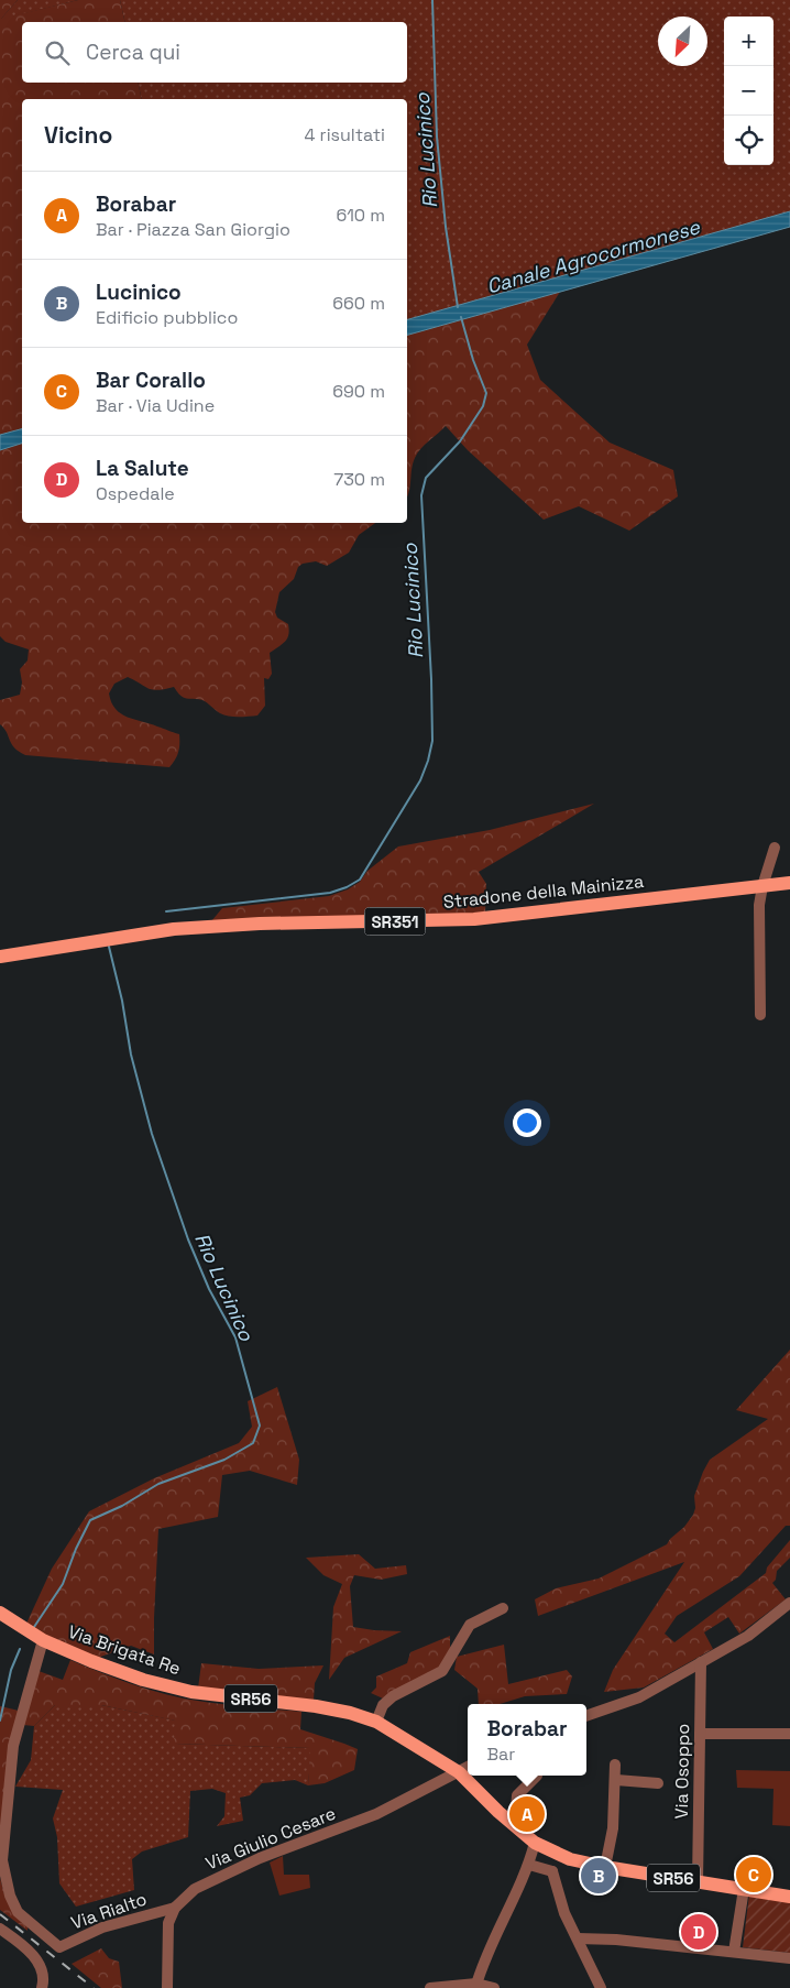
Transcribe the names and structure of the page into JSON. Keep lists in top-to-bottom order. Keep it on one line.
{"streets":{"main road":["Stradone della Mainizza","SR351","Via Brigata Re","SR56"],"street":["Via Osoppo","Via Giulio Cesare","Via Rialto"]},"crossings":[["Via Brigata Re","SR56"],["Via Brigata Re","Via Giulio Cesare"],["Via Brigata Re","Via Rialto"],["SR56","Via Osoppo"],["SR56","Via Giulio Cesare"],["Via Giulio Cesare","Via Rialto"]],"water":["Rio Lucinico","Canale Agrocormonese"],"north":"bottom left","page":{"map_buttons":["+","−"],"search":"Cerca qui","heading":["Vicino","4 risultati"],"list":[{"mark":"A","name":"Borabar","note":"Bar · Piazza San Giorgio","value":"610 m"},{"mark":"B","name":"Lucinico","note":"Edificio pubblico","value":"660 m"},{"mark":"C","name":"Bar Corallo","note":"Bar · Via Udine","value":"690 m"},{"mark":"D","name":"La Salute","note":"Ospedale","value":"730 m"}],"popup":["Borabar","Bar"],"pins":["A","C","B","D"]}}
